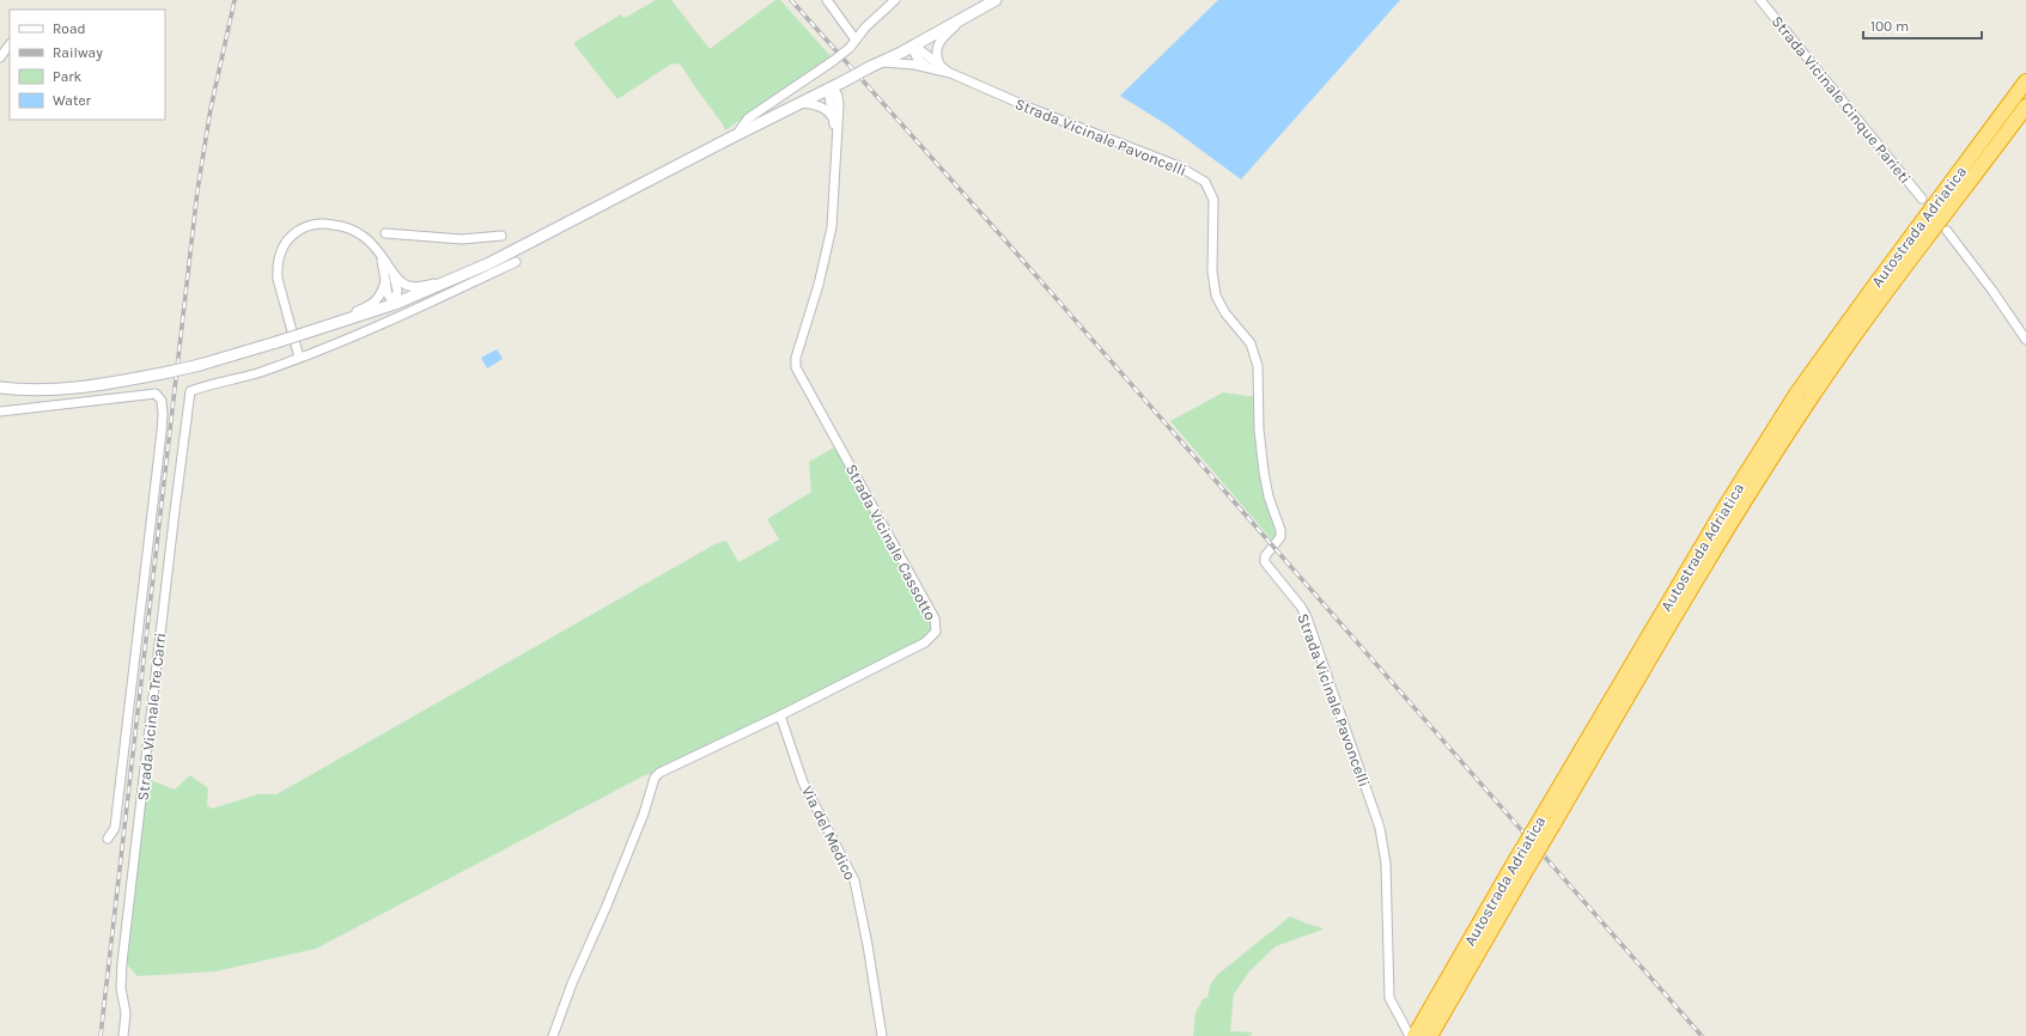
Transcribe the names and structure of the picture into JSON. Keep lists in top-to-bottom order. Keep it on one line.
{"streets":{"highway":["Autostrada Adriatica"],"street":["Strada Vicinale Cinque Parieti","Strada Vicinale Pavoncelli","Strada Vicinale Cassotto","Strada Vicinale Tre Carri","Via del Medico"]},"crossings":[["Strada Vicinale Cassotto","Via del Medico"]],"legend":["Road","Railway","Park","Water"],"scale_bar":"100 m"}
